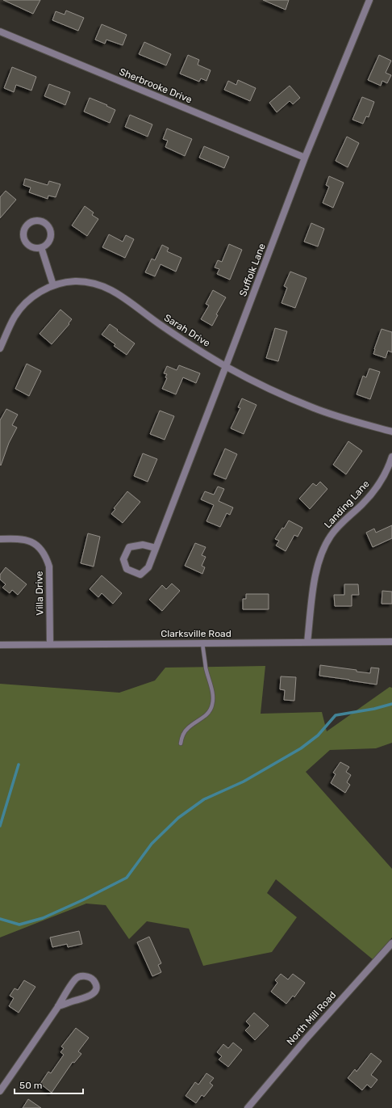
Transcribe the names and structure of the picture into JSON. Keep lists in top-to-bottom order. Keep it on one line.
{"streets":{"street":["Sherbrooke Drive","Suffolk Lane","Sarah Drive","Landing Lane","Villa Drive","Clarksville Road","North Mill Road"]},"crossings":[["Sherbrooke Drive","Suffolk Lane"],["Suffolk Lane","Sarah Drive"],["Landing Lane","Clarksville Road"],["Villa Drive","Clarksville Road"]],"scale_bar":"50 m"}
